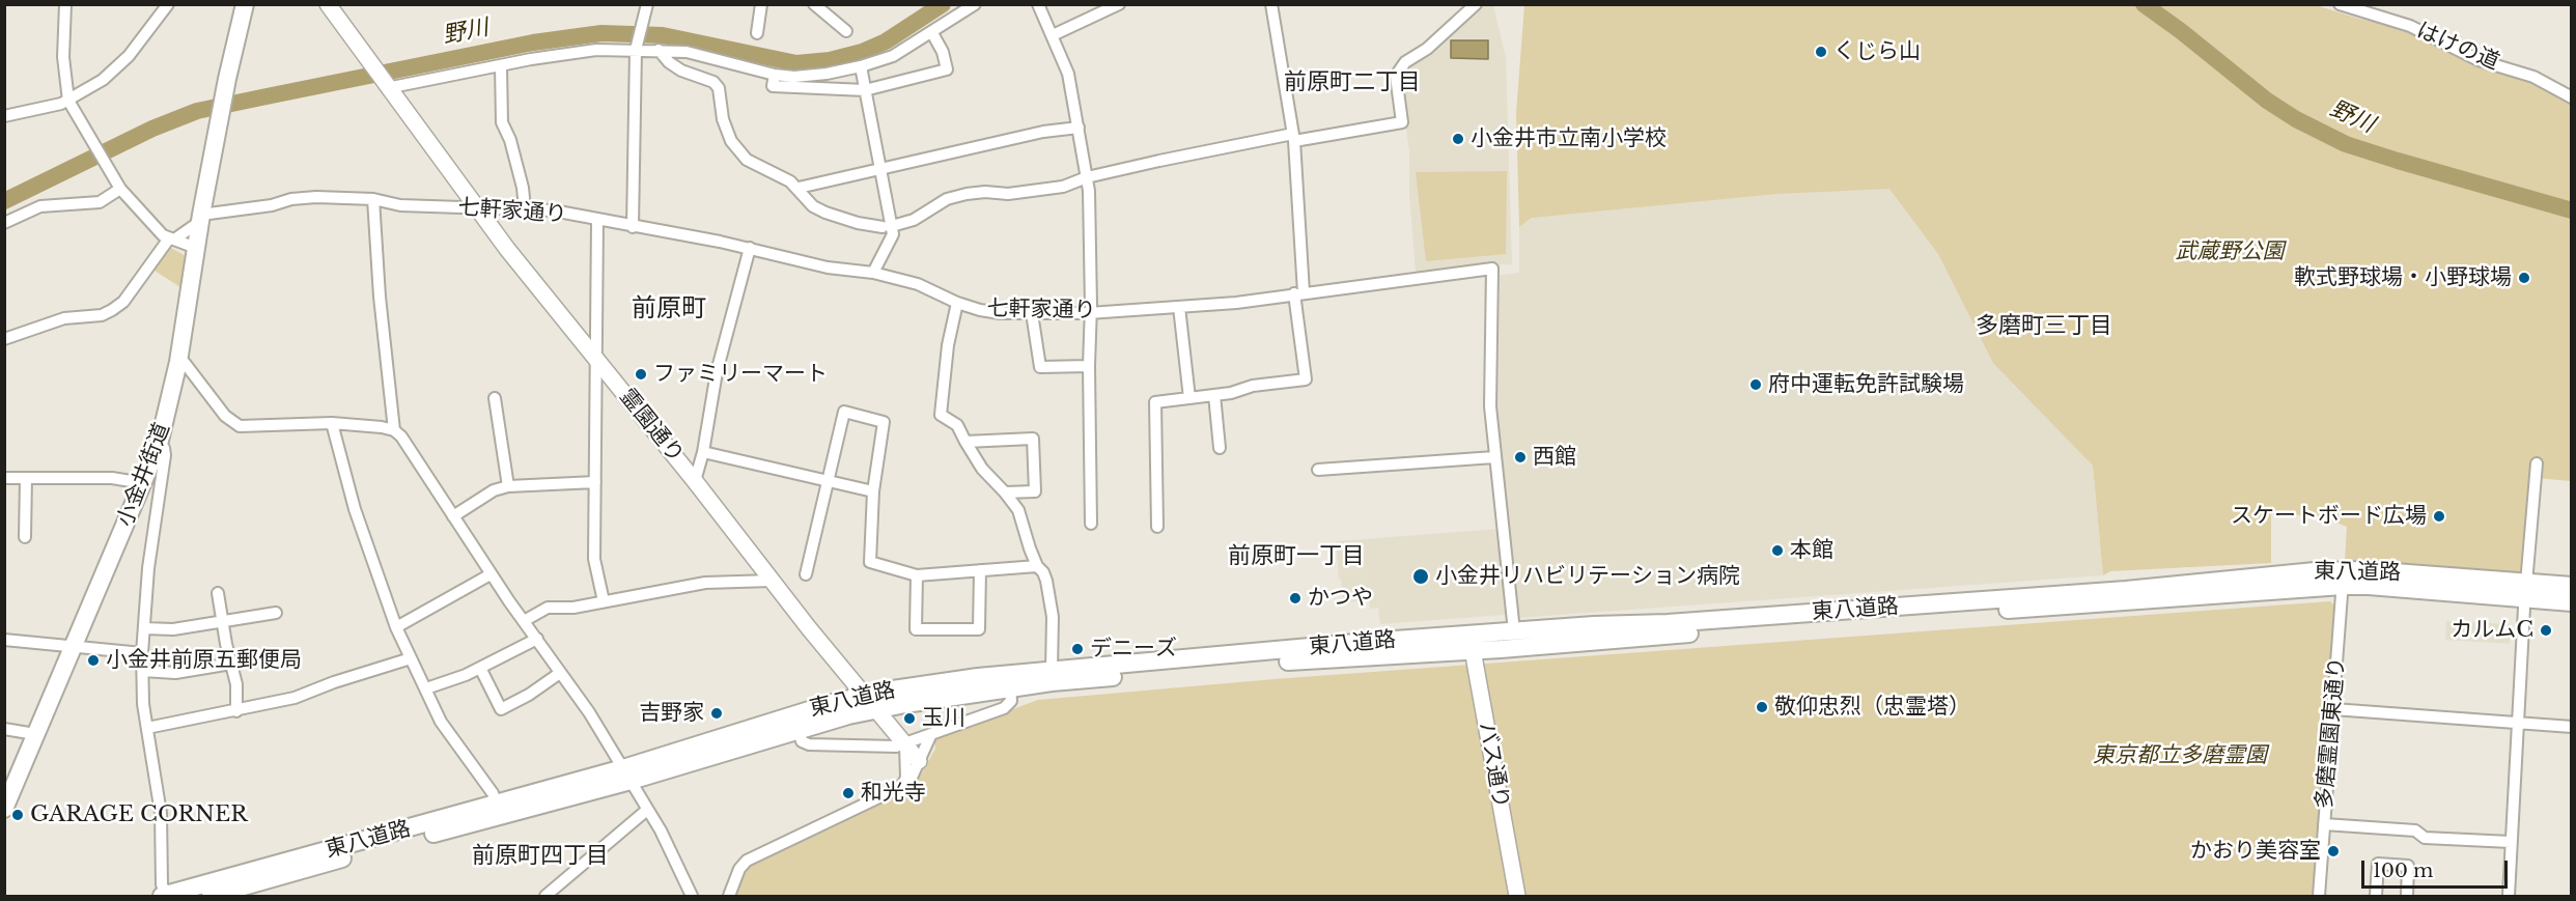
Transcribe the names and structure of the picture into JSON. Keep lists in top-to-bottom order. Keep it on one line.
{"streets":{"main road":["小金井街道","東八道路"],"street":["はけの道","七軒家通り","霊園通り","多磨霊園東通り","バス通り"]},"crossings":[["七軒家通り","霊園通り"],["七軒家通り","小金井街道"],["七軒家通り","東八道路"],["霊園通り","東八道路"],["東八道路","多磨霊園東通り"],["東八道路","バス通り"]],"districts":["前原町二丁目","前原町","多磨町三丁目","前原町一丁目","前原町四丁目"],"water":["野川"],"parks":["武蔵野公園","東京都立多磨霊園"],"places":["くじら山","小金井市立南小学校","軟式野球場・小野球場","ファミリーマート","府中運転免許試験場","西館","スケートボード広場","本館","小金井リハビリテーション病院","かつや","カルムC","デニーズ","小金井前原五郵便局","敬仰忠烈（忠霊塔）","吉野家","玉川","和光寺","GARAGE CORNER","かおり美容室"],"scale_bar":"100 m"}
